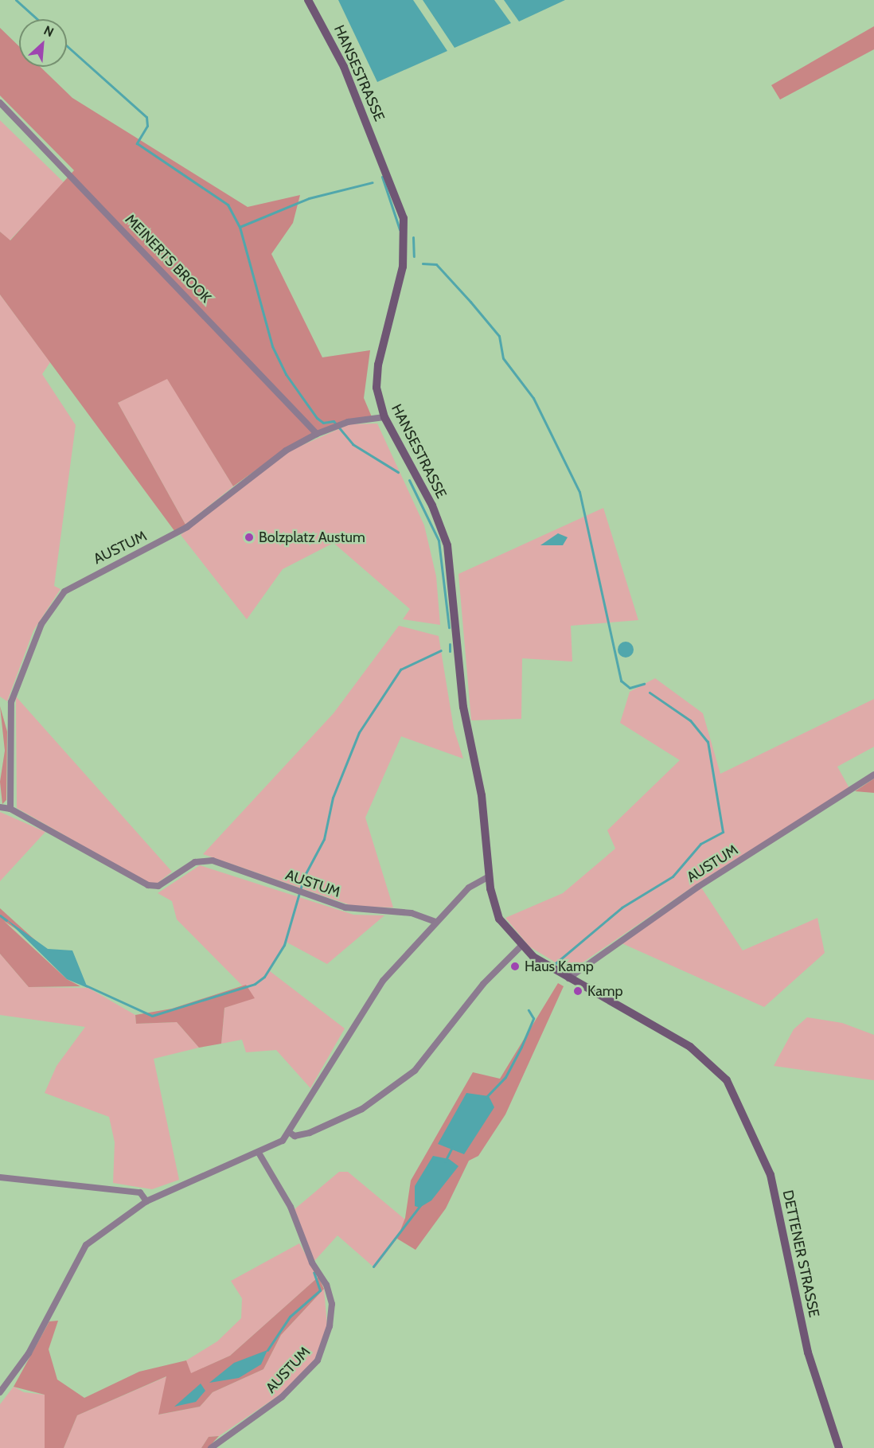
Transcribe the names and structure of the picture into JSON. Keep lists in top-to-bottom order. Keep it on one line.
{"streets":{"street":["HANSESTRASSE","MEINERTS BROOK","AUSTUM","DETTENER STRASSE"]},"crossings":[["HANSESTRASSE","AUSTUM"],["HANSESTRASSE","DETTENER STRASSE"],["MEINERTS BROOK","AUSTUM"],["AUSTUM","DETTENER STRASSE"]],"places":["Bolzplatz Austum","Haus Kamp","Kamp"],"north":"top right"}
